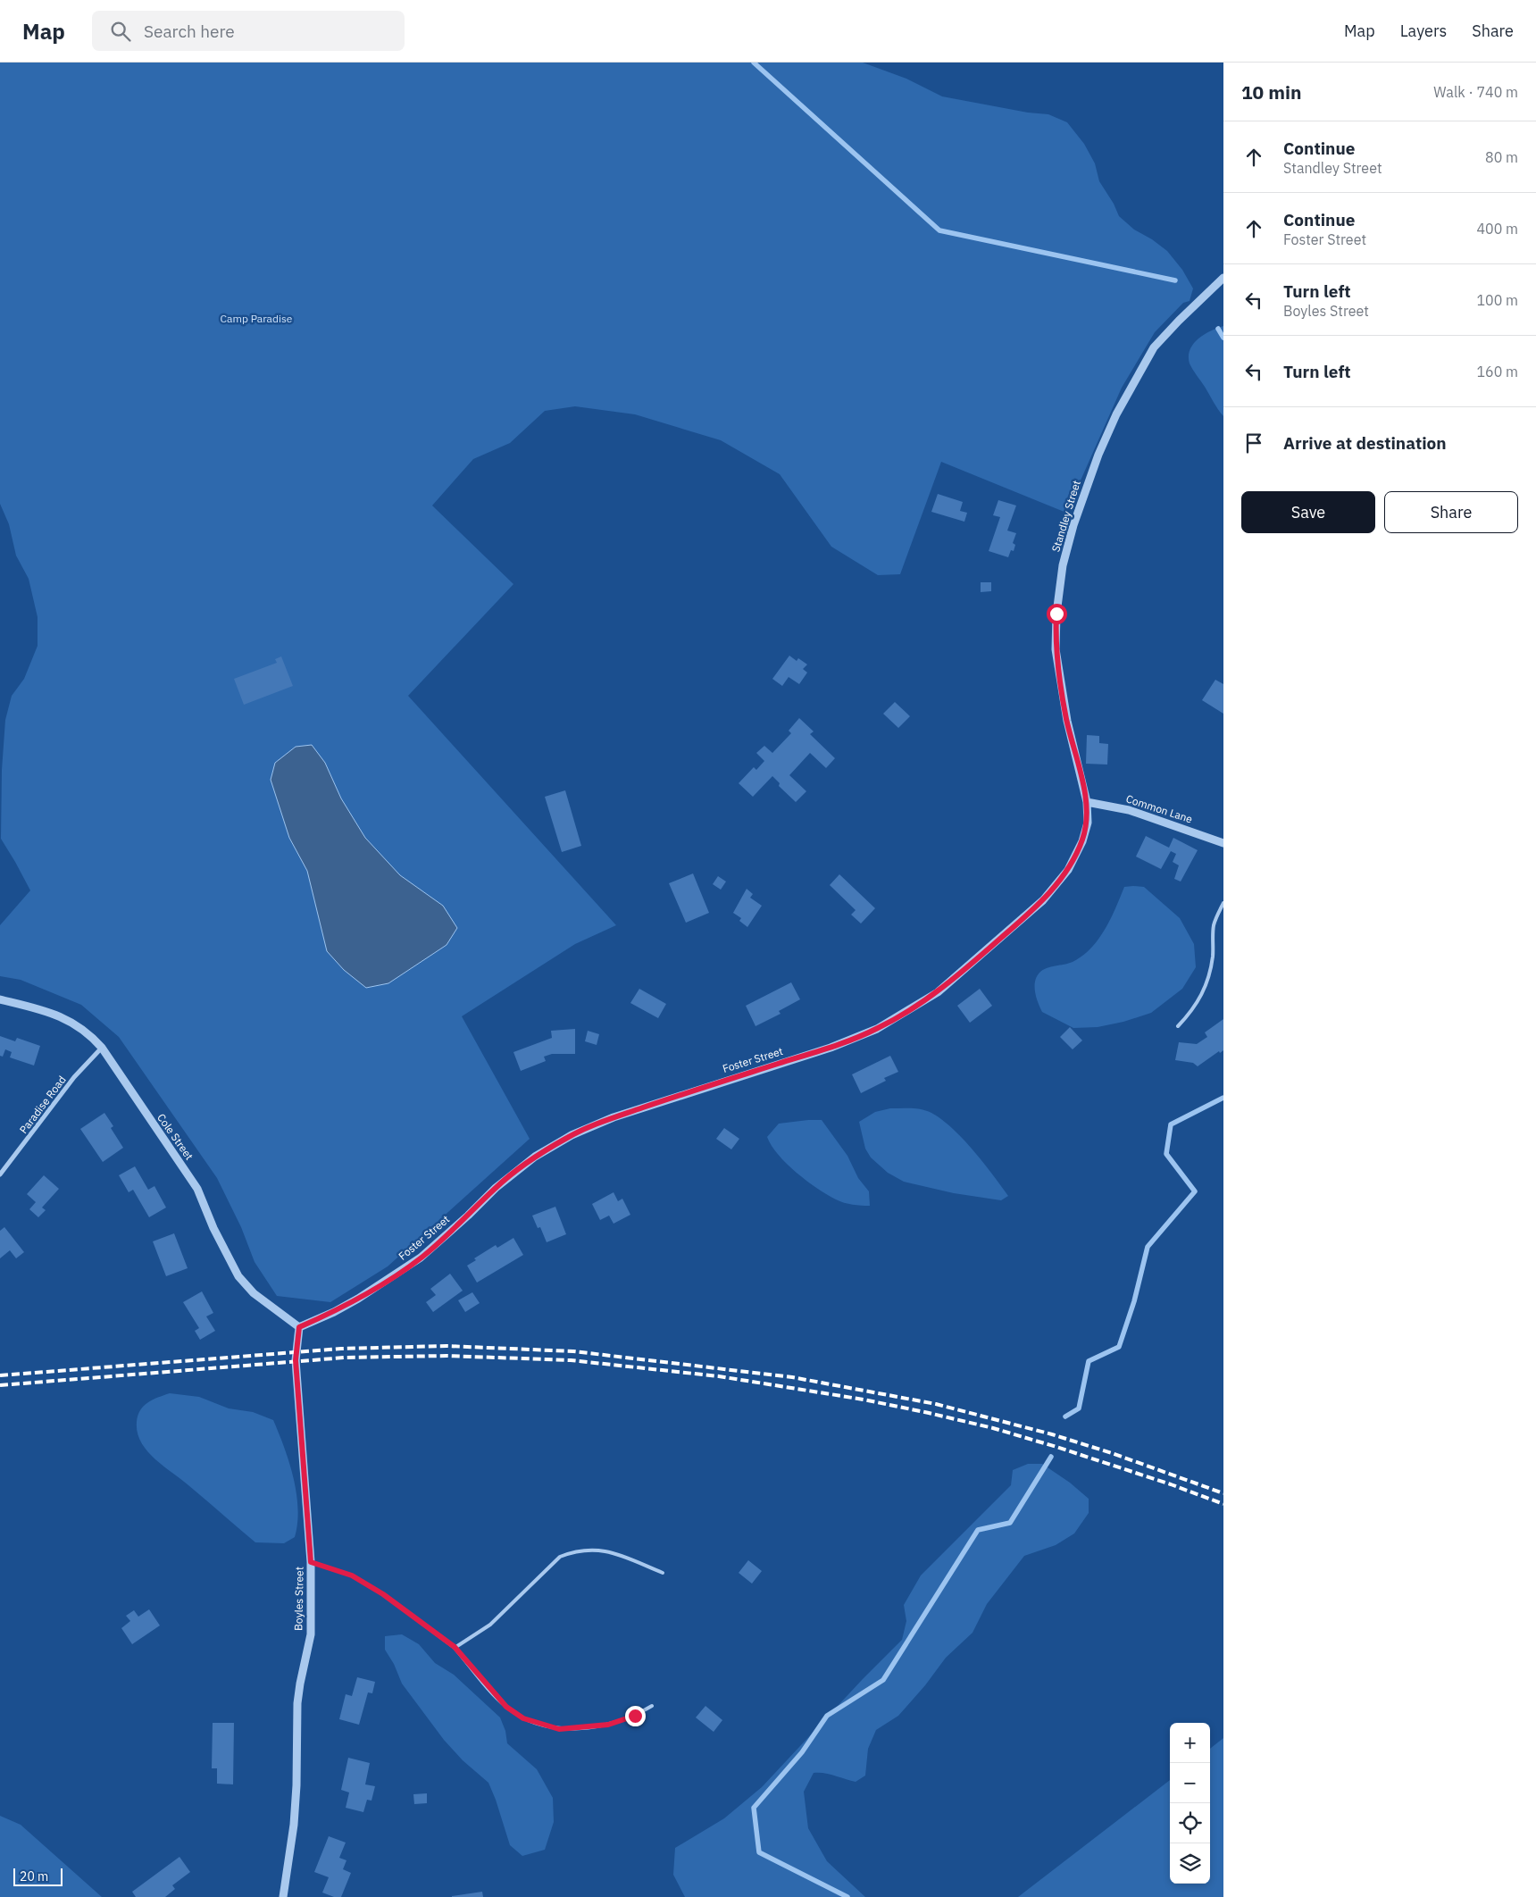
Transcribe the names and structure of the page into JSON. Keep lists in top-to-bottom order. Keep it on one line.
{"streets":{"street":["Standley Street","Common Lane","Foster Street","Paradise Road","Cole Street","Boyles Street"]},"crossings":[["Standley Street","Common Lane"],["Standley Street","Foster Street"],["Common Lane","Foster Street"],["Foster Street","Cole Street"],["Foster Street","Boyles Street"],["Paradise Road","Cole Street"],["Cole Street","Boyles Street"]],"parks":["Camp Paradise"],"scale_bar":"20 m","page":{"header":"Map","search":"Search here","nav":["Map","Layers","Share"],"heading":["10 min","Walk · 740 m"],"list":[["Continue","Standley Street","80 m"],["Continue","Foster Street","400 m"],["Turn left","Boyles Street","100 m"],["Turn left","160 m"],"Arrive at destination"],"buttons":["Save","Share"],"map_buttons":["+","−"],"scale":"20 m"}}
